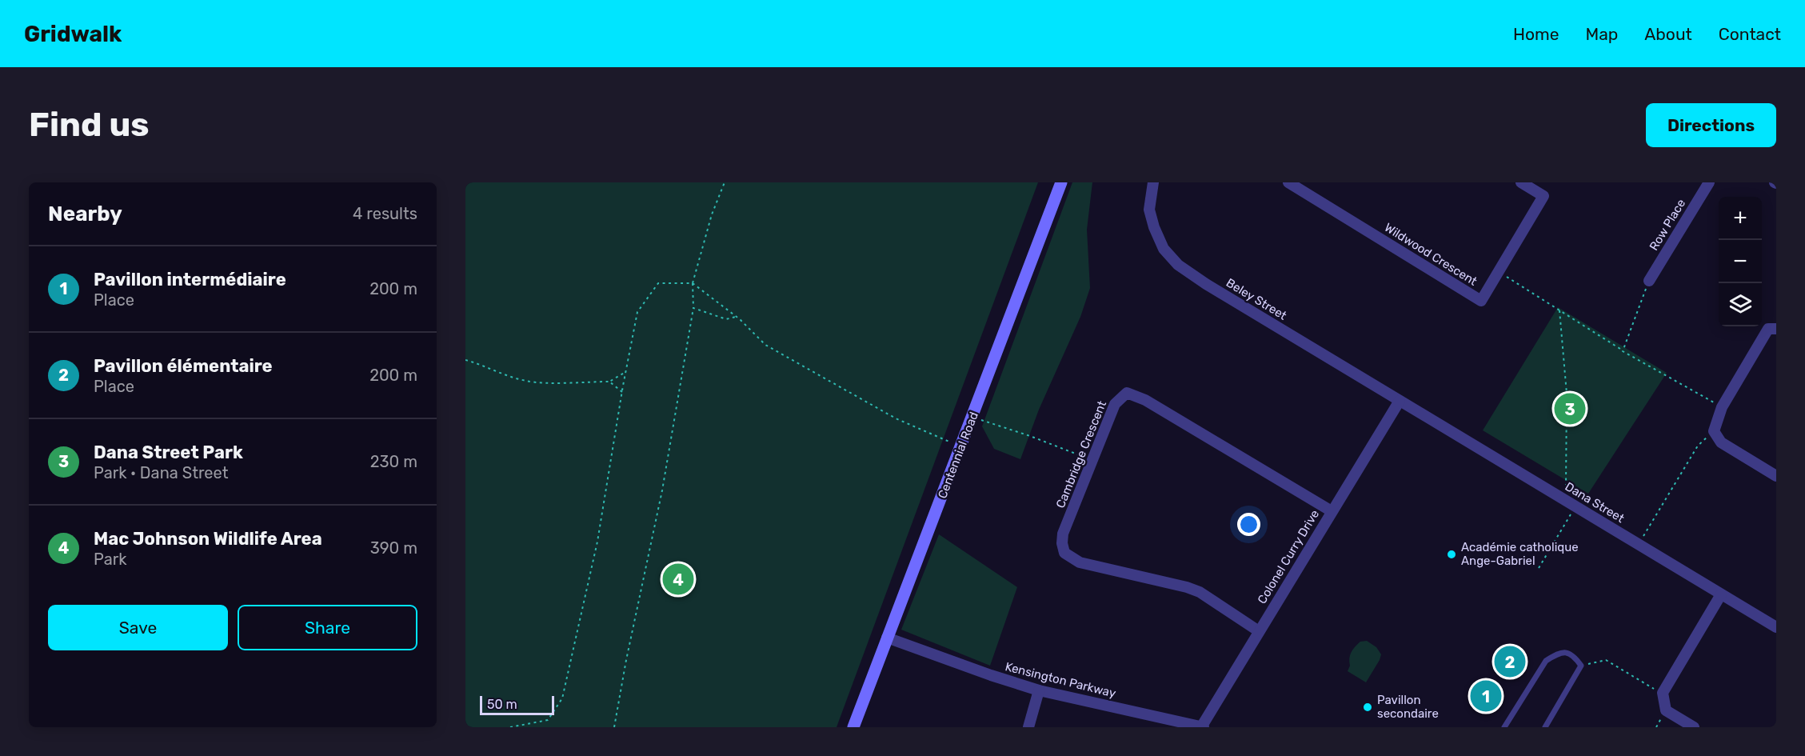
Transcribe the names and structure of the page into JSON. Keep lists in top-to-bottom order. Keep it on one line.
{"streets":{"main road":["Centennial Road"],"street":["Row Place","Wildwood Crescent","Beley Street","Cambridge Crescent","Dana Street","Colonel Curry Drive","Kensington Parkway"]},"crossings":[["Beley Street","Dana Street"],["Beley Street","Colonel Curry Drive"],["Cambridge Crescent","Colonel Curry Drive"],["Centennial Road","Kensington Parkway"],["Dana Street","Colonel Curry Drive"],["Colonel Curry Drive","Kensington Parkway"]],"places":["Académie catholique Ange-Gabriel","Pavillon secondaire"],"scale_bar":"50 m","page":{"header":"Gridwalk","nav":["Home","Map","About","Contact"],"buttons":["Directions",["Save","Share"]],"title":"Find us","heading":["Nearby","4 results"],"map_buttons":["+","−"],"list":[{"mark":"1","name":"Pavillon intermédiaire","note":"Place","value":"200 m"},{"mark":"2","name":"Pavillon élémentaire","note":"Place","value":"200 m"},{"mark":"3","name":"Dana Street Park","note":"Park · Dana Street","value":"230 m"},{"mark":"4","name":"Mac Johnson Wildlife Area","note":"Park","value":"390 m"}],"pins":["3","4","2","1"],"scale":"50 m"}}
